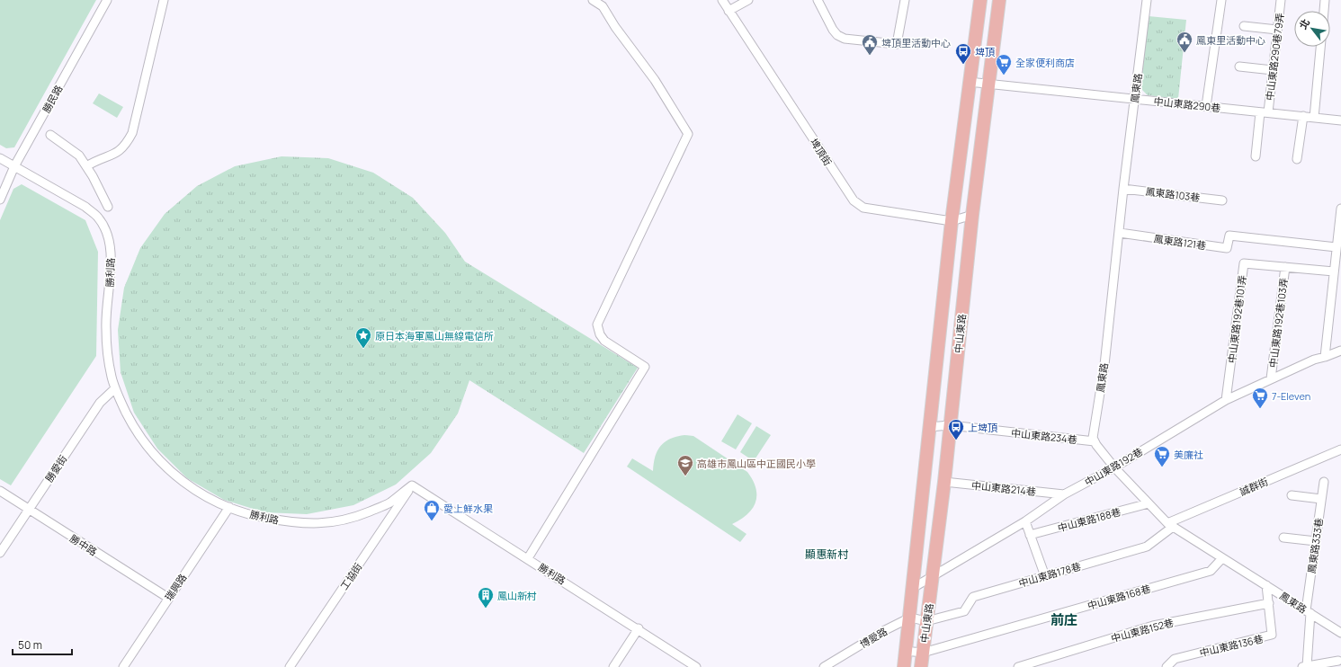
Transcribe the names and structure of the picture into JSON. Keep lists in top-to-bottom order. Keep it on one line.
{"streets":{"main road":["中山東路"],"street":["中山東路290巷79弄","鳳東路","勝民路","中山東路290巷","埤頂街","鳳東路103巷","鳳東路121巷","勝利路","中山東路192巷101弄","中山東路192巷103弄","中山東路234巷","中山東路192巷","勝愛街","誠群街","中山東路214巷","中山東路188巷","勝中路","鳳東路333巷","中山東路178巷","工協街","瑞興路","中山東路168巷","中山東路152巷","博愛路","中山東路136巷"]},"crossings":[["中山東路290巷79弄","中山東路290巷"],["鳳東路","中山東路290巷"],["鳳東路","鳳東路103巷"],["鳳東路","鳳東路121巷"],["鳳東路","中山東路234巷"],["鳳東路","中山東路192巷"],["鳳東路","誠群街"],["鳳東路","中山東路188巷"],["鳳東路","鳳東路333巷"],["鳳東路","中山東路178巷"],["鳳東路","中山東路168巷"],["鳳東路","中山東路136巷"],["勝民路","勝利路"],["中山東路290巷","中山東路"],["埤頂街","中山東路"],["勝利路","勝愛街"],["勝利路","工協街"],["勝利路","瑞興路"],["中山東路192巷101弄","中山東路192巷103弄"],["中山東路192巷101弄","中山東路192巷"],["中山東路192巷103弄","中山東路192巷"],["中山東路","中山東路234巷"],["中山東路","中山東路192巷"],["中山東路","中山東路214巷"],["中山東路","中山東路178巷"],["中山東路","中山東路168巷"],["中山東路","博愛路"],["中山東路192巷","中山東路214巷"],["勝愛街","勝中路"],["誠群街","中山東路178巷"],["勝中路","瑞興路"],["中山東路152巷","中山東路136巷"]],"districts":["顯惠新村","前庄"],"places":{"public building":["鳳東里活動中心","埤頂里活動中心"],"bus stop":["埤頂","上埤頂"],"supermarket":["全家便利商店","7-Eleven","美廉社"],"place":["原日本海軍鳳山無線電信所"],"school or university":["高雄市鳳山區中正國民小學"],"shop":["愛上鮮水果"],"building":["鳳山新村"]},"scale_bar":"50 m","north":"top left"}
